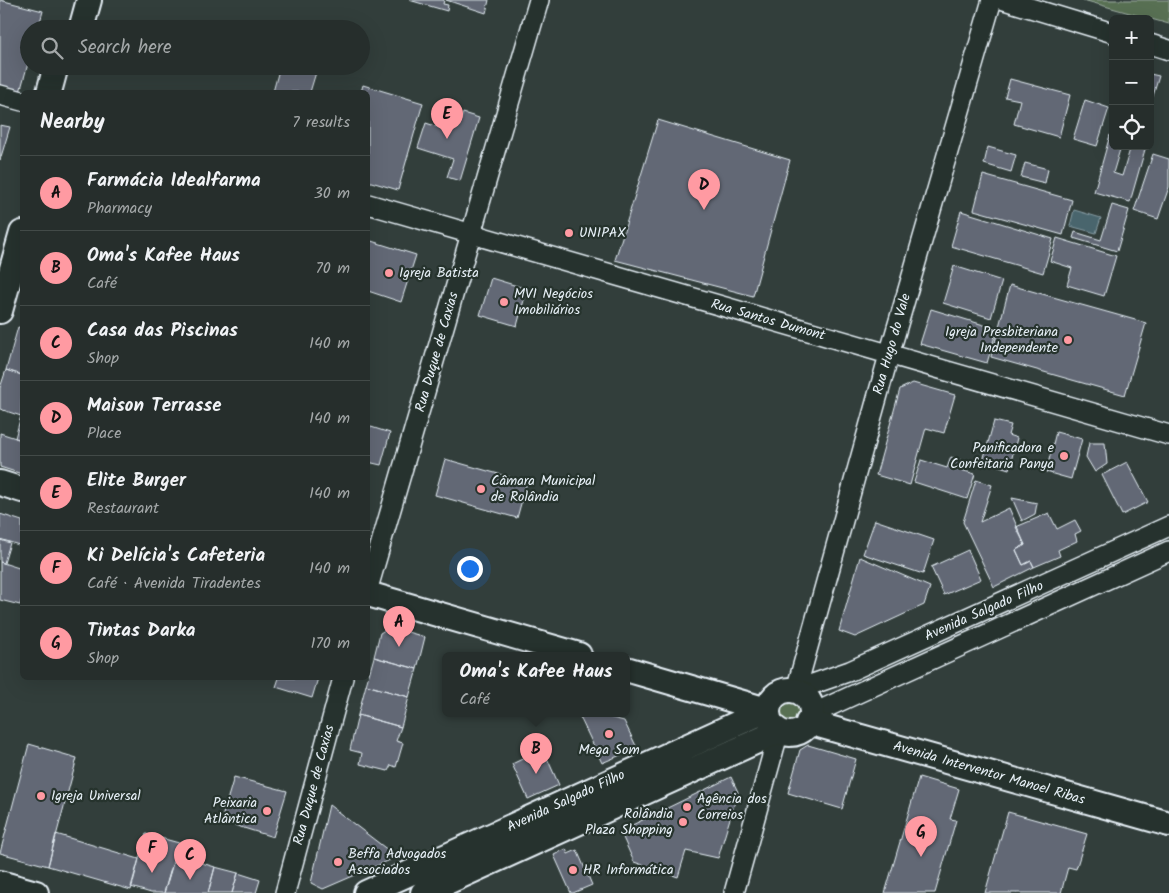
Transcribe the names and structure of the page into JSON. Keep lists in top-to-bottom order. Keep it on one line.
{"streets":{"street":["Rua Santos Dumont","Rua Hugo do Vale","Rua Duque de Caxias","Avenida Salgado Filho","Avenida Interventor Manoel Ribas"]},"crossings":[["Rua Santos Dumont","Rua Hugo do Vale"],["Rua Santos Dumont","Rua Duque de Caxias"],["Rua Hugo do Vale","Avenida Salgado Filho"],["Rua Hugo do Vale","Avenida Interventor Manoel Ribas"],["Avenida Salgado Filho","Avenida Interventor Manoel Ribas"]],"places":["UNIPAX","Igreja Batista","MVI Negócios Imobiliários","Igreja Presbiteriana Independente","Panificadora e Confeitaria Panya","Câmara Municipal de Rolândia","Mega Som","Igreja Universal","Agência dos Correios","Peixaria Atlântica","Rolândia Plaza Shopping","Beffa Advogados Associados","HR Informática"],"page":{"map_buttons":["+","−"],"search":"Search here","heading":["Nearby","7 results"],"pins":["E","D","A","B","G","F","C"],"list":[{"mark":"A","name":"Farmácia Idealfarma","note":"Pharmacy","value":"30 m"},{"mark":"B","name":"Oma's Kafee Haus","note":"Café","value":"70 m"},{"mark":"C","name":"Casa das Piscinas","note":"Shop","value":"140 m"},{"mark":"D","name":"Maison Terrasse","note":"Place","value":"140 m"},{"mark":"E","name":"Elite Burger","note":"Restaurant","value":"140 m"},{"mark":"F","name":"Ki Delícia's Cafeteria","note":"Café · Avenida Tiradentes","value":"140 m"},{"mark":"G","name":"Tintas Darka","note":"Shop","value":"170 m"}],"popup":["Oma's Kafee Haus","Café"]}}
